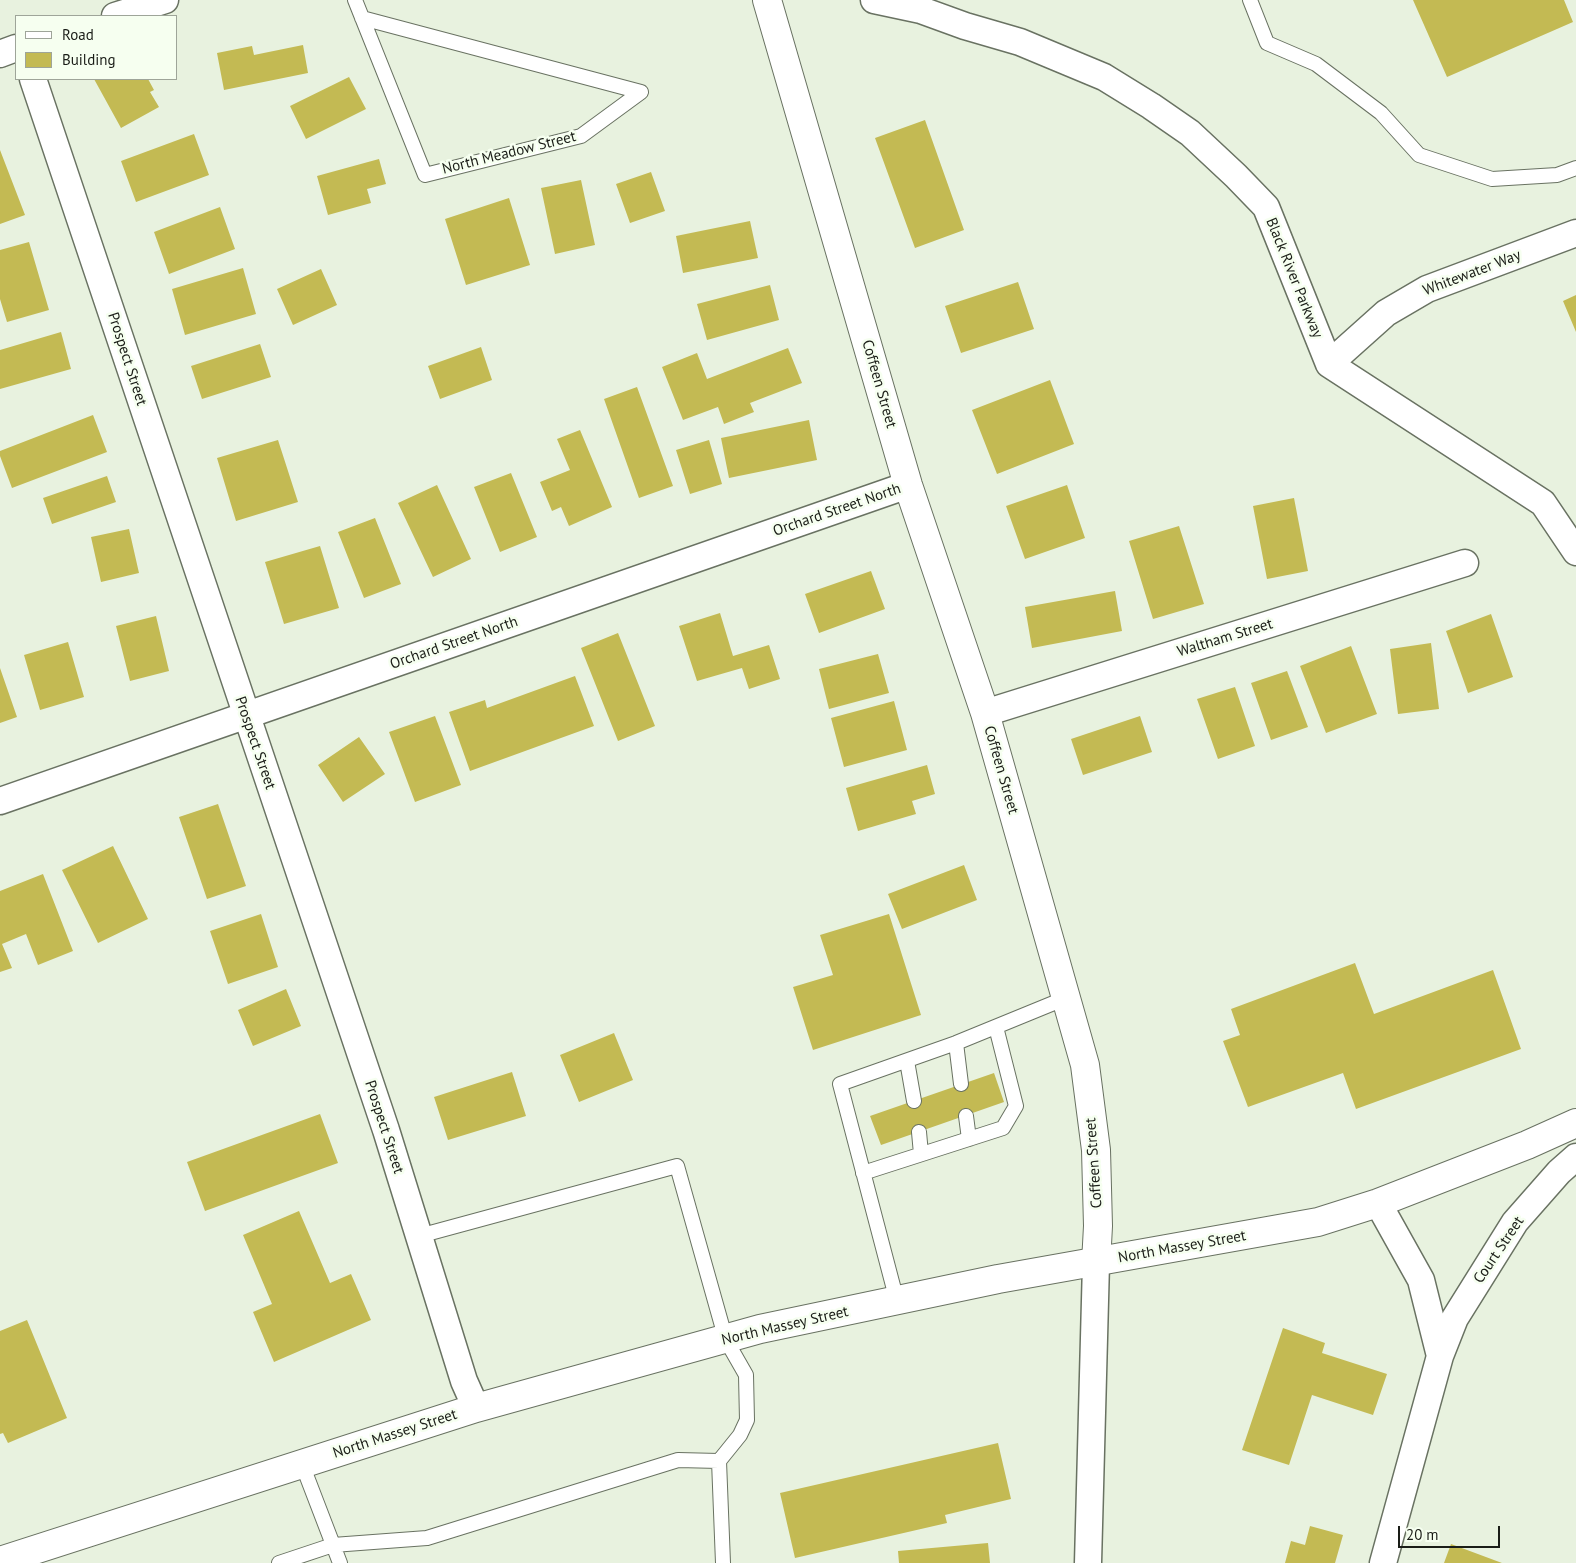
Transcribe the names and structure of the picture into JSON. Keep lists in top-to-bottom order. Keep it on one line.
{"streets":{"main road":["Coffeen Street","North Massey Street"],"street":["Whitewater Way","Black River Parkway","Prospect Street","Orchard Street North","Waltham Street","Court Street"],"lane":["North Meadow Street"]},"crossings":[["Whitewater Way","Black River Parkway"],["Prospect Street","Orchard Street North"],["Prospect Street","North Massey Street"],["Coffeen Street","Orchard Street North"],["Coffeen Street","Waltham Street"],["Coffeen Street","North Massey Street"],["North Massey Street","Court Street"]],"legend":["Road","Building"],"scale_bar":"20 m"}
